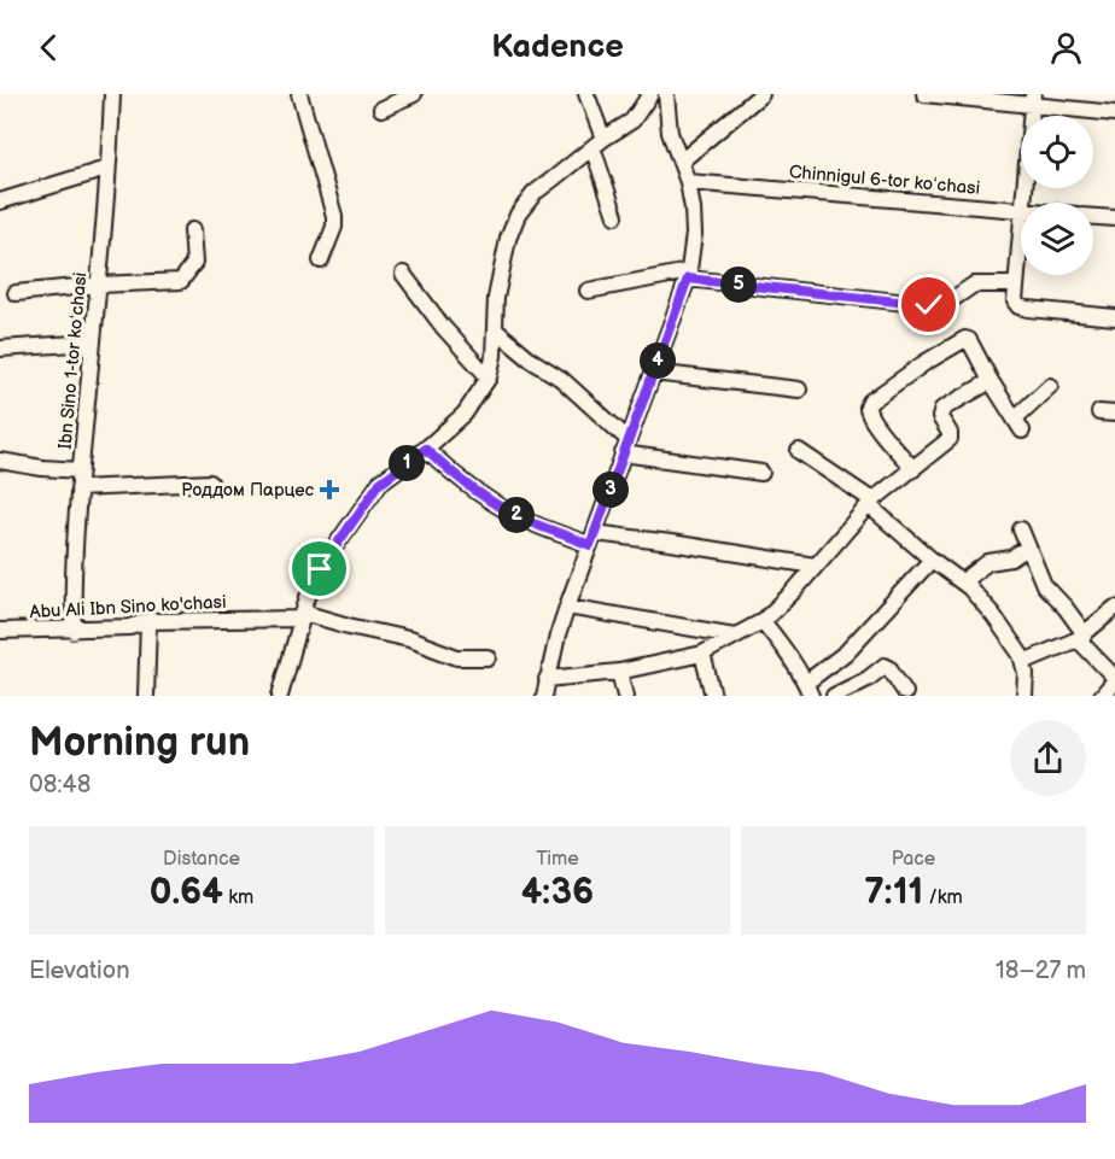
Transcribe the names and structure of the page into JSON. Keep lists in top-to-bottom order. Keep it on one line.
{"streets":{"street":["Chinnigul 6-tor koʻchasi","Ibn Sino 1-tor koʻchasi","Abu Ali Ibn Sino ko'chasi"]},"crossings":[["Ibn Sino 1-tor koʻchasi","Abu Ali Ibn Sino ko'chasi"]],"places":{"health":["Роддом Парцес"]},"page":{"header":"Kadence","pins":["5","4","1","3","2"],"heading":["Morning run","08:48"],"stats":[["Distance","0.64 km"],["Time","4:36"],["Pace","7:11 /km"]],"chart":["Elevation","18–27 m"]}}
